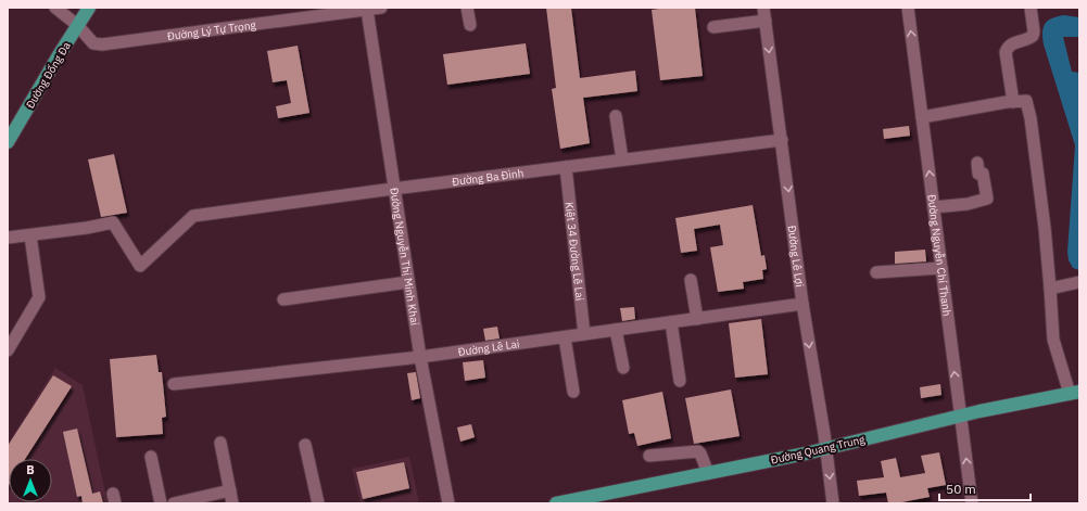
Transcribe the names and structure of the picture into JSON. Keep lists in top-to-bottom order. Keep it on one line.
{"streets":{"main road":["Đường Đống Đa","Đường Quang Trung"],"street":["Đường Lý Tự Trọng","Đường Ba Đình","Kiệt 34 Đường Lê Lai","Đường Lê Lợi","Đường Nguyễn Chí Thanh","Đường Nguyễn Thị Minh Khai","Đường Lê Lai"]},"crossings":[["Đường Lý Tự Trọng","Đường Đống Đa"],["Đường Lý Tự Trọng","Đường Nguyễn Thị Minh Khai"],["Đường Ba Đình","Kiệt 34 Đường Lê Lai"],["Đường Ba Đình","Đường Lê Lợi"],["Đường Ba Đình","Đường Nguyễn Thị Minh Khai"],["Kiệt 34 Đường Lê Lai","Đường Lê Lai"],["Đường Lê Lợi","Đường Lê Lai"],["Đường Lê Lợi","Đường Quang Trung"],["Đường Nguyễn Chí Thanh","Đường Quang Trung"],["Đường Nguyễn Thị Minh Khai","Đường Lê Lai"]],"one_way":["Đường Lê Lợi"],"scale_bar":"50 m","north":"top"}
